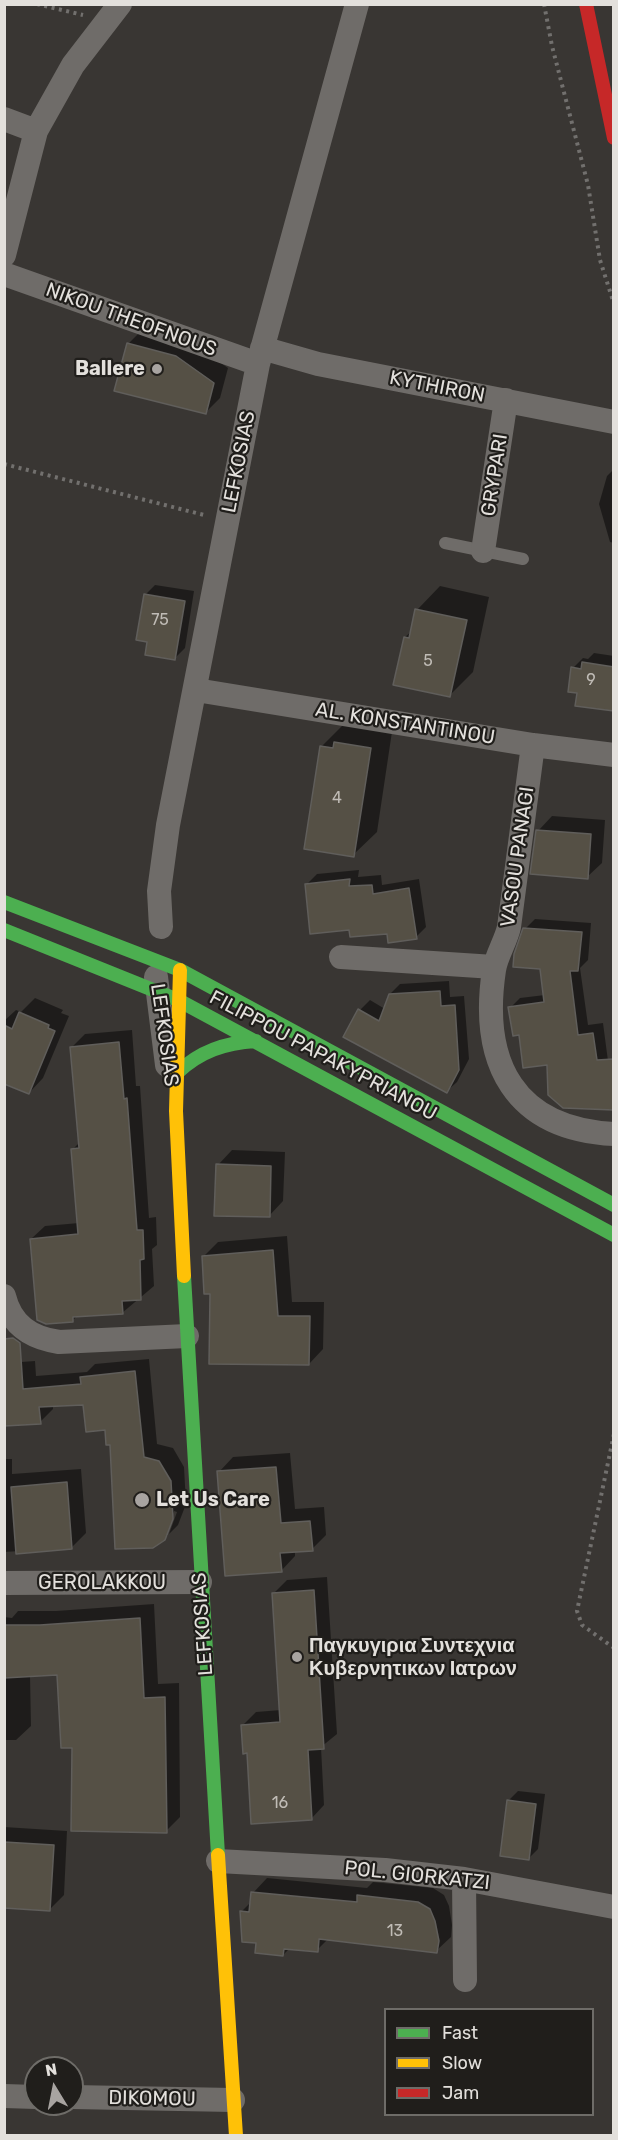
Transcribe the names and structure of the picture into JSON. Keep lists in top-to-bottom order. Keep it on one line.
{"streets":{"main road":["LEFKOSIAS","FILIPPOU PAPAKYPRIANOU"],"street":["NIKOU THEOFNOUS","KYTHIRON","GRYPARI","AL. KONSTANTINOU","VASOU PANAGI","GEROLAKKOU","POL. GIORKATZI","DIKOMOU"]},"crossings":[["NIKOU THEOFNOUS","KYTHIRON"],["NIKOU THEOFNOUS","LEFKOSIAS"],["KYTHIRON","LEFKOSIAS"],["KYTHIRON","GRYPARI"],["LEFKOSIAS","AL. KONSTANTINOU"],["LEFKOSIAS","FILIPPOU PAPAKYPRIANOU"],["LEFKOSIAS","GEROLAKKOU"],["LEFKOSIAS","POL. GIORKATZI"],["LEFKOSIAS","DIKOMOU"],["AL. KONSTANTINOU","VASOU PANAGI"]],"places":["Ballere","Let Us Care","Παγκυγιρια Συντεχνια Κυβερνητικων Ιατρων"],"house_numbers":["75","5","9","4","16","13"],"legend":["Fast","Slow","Jam"],"north":"top"}
